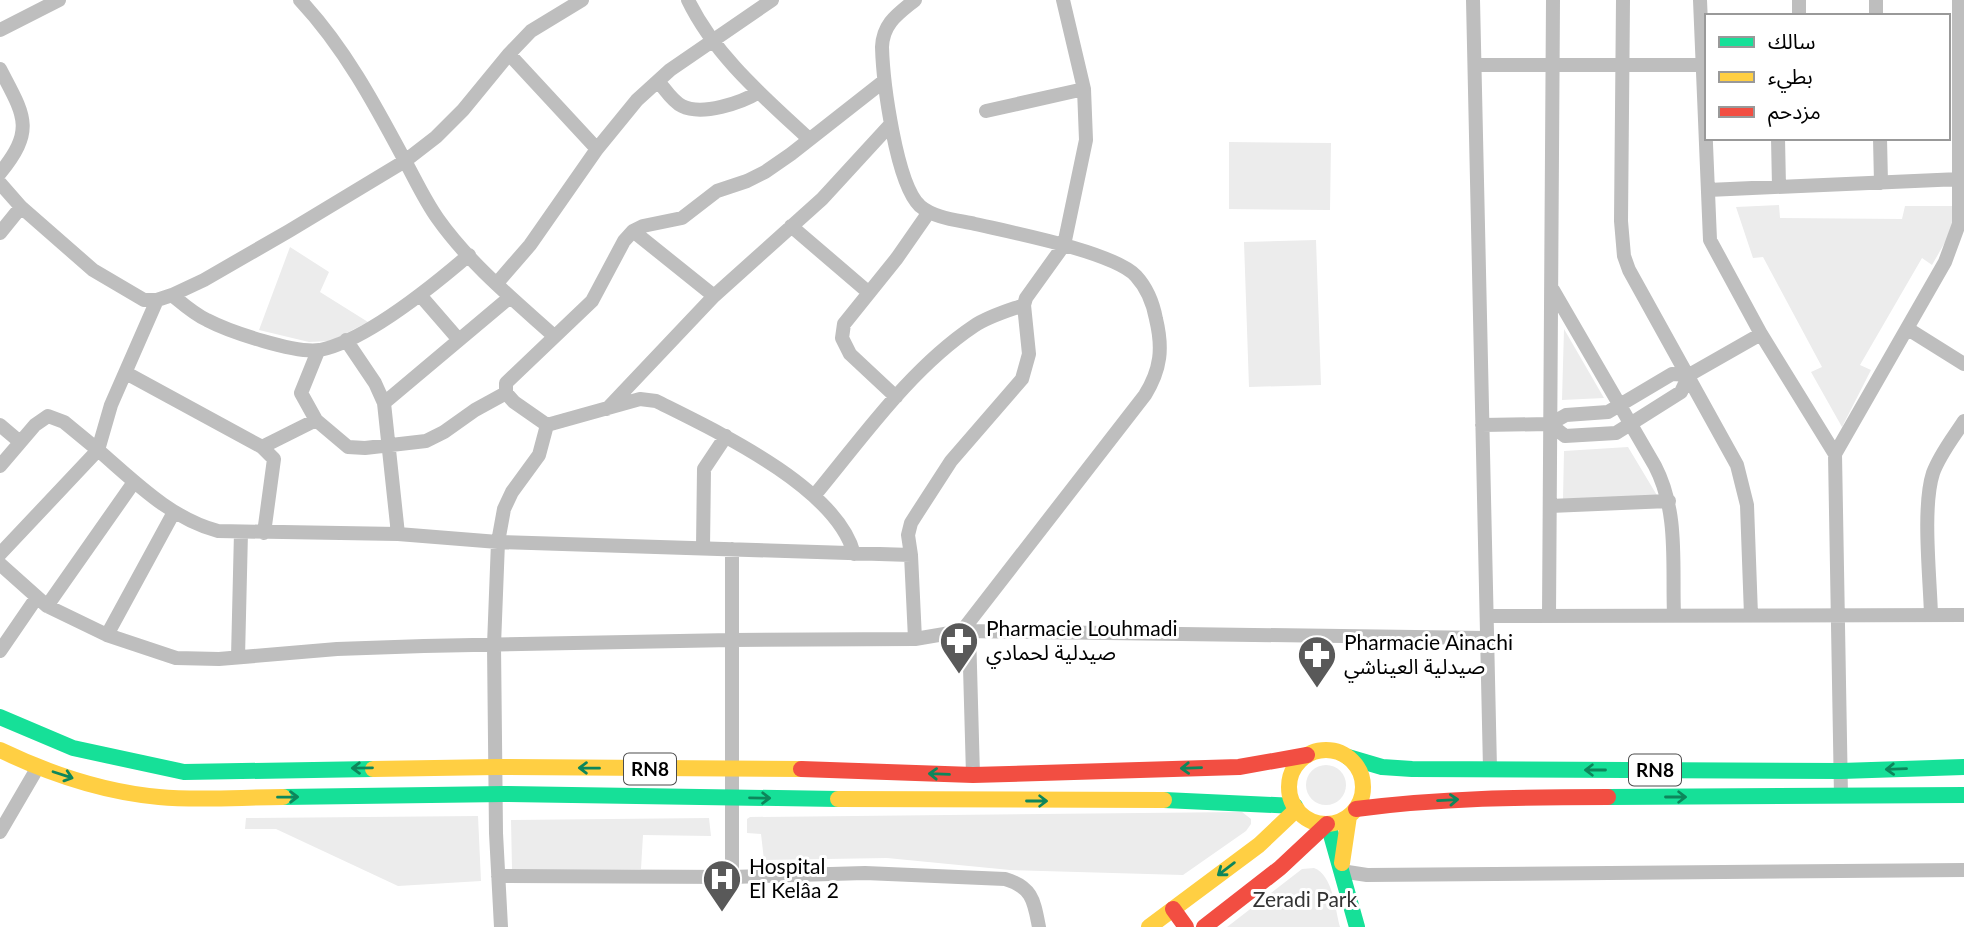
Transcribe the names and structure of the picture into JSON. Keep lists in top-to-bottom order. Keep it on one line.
{"streets":{"main road":["RN8"]},"parks":["Zeradi Park"],"places":{"pharmacy":["Pharmacie Louhmadi صيدلية لحمادي","Pharmacie Ainachi صيدلية العيناشي"],"hospital":["Hospital El Kelâa 2"]},"legend":["سالك","بطيء","مزدحم"]}
